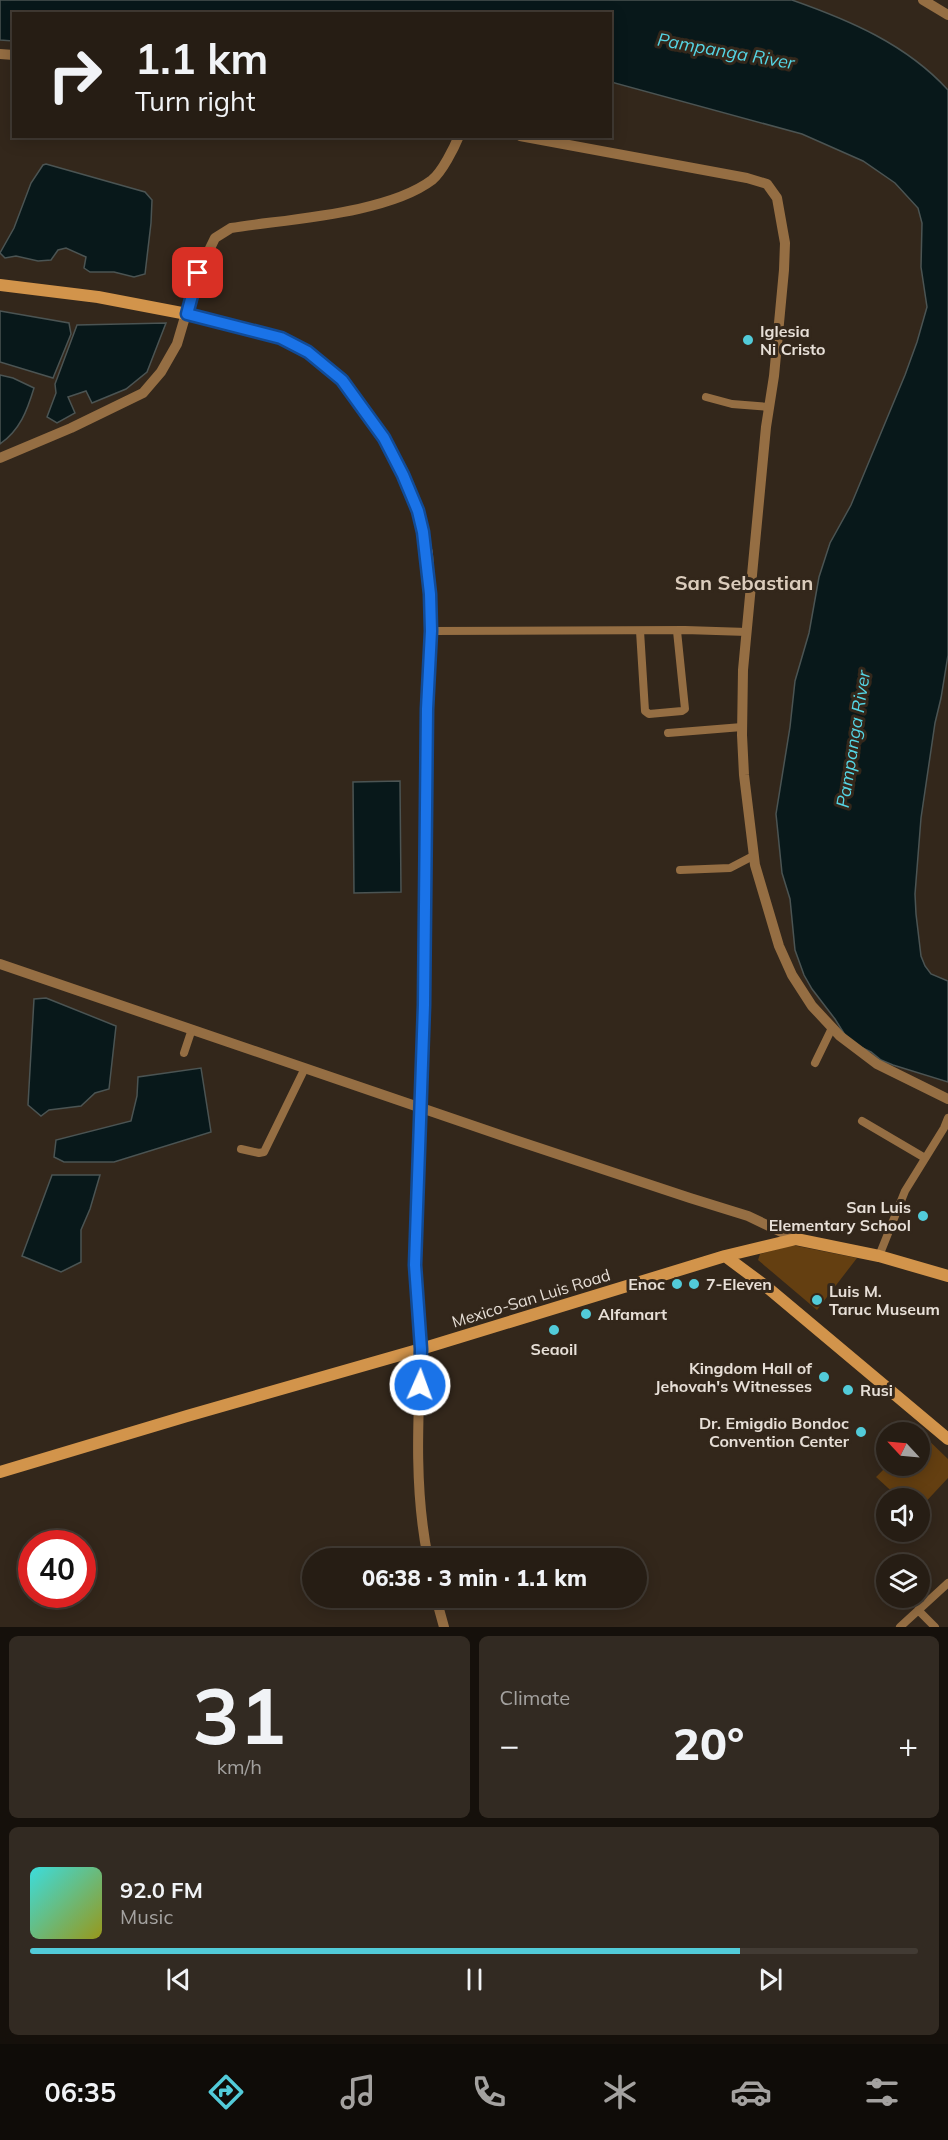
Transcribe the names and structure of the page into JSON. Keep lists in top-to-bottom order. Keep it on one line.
{"streets":{"main road":["Mexico-San Luis Road"]},"districts":["San Sebastian"],"water":["Pampanga River"],"places":["Iglesia Ni Cristo","San Luis Elementary School","Enoc","7-Eleven","Luis M. Taruc Museum","Alfamart","Seaoil","Kingdom Hall of Jehovah's Witnesses","Rusi","Dr. Emigdio Bondoc Convention Center"],"north":"top left","page":{"turn":["1.1 km","Turn right"],"limit":"40","trip":"06:38 · 3 min · 1.1 km","tile":[["31","km/h"],"Climate"],"heat":["−","20°","+"],"song":["92.0 FM","Music"],"tabs":"06:35"}}
